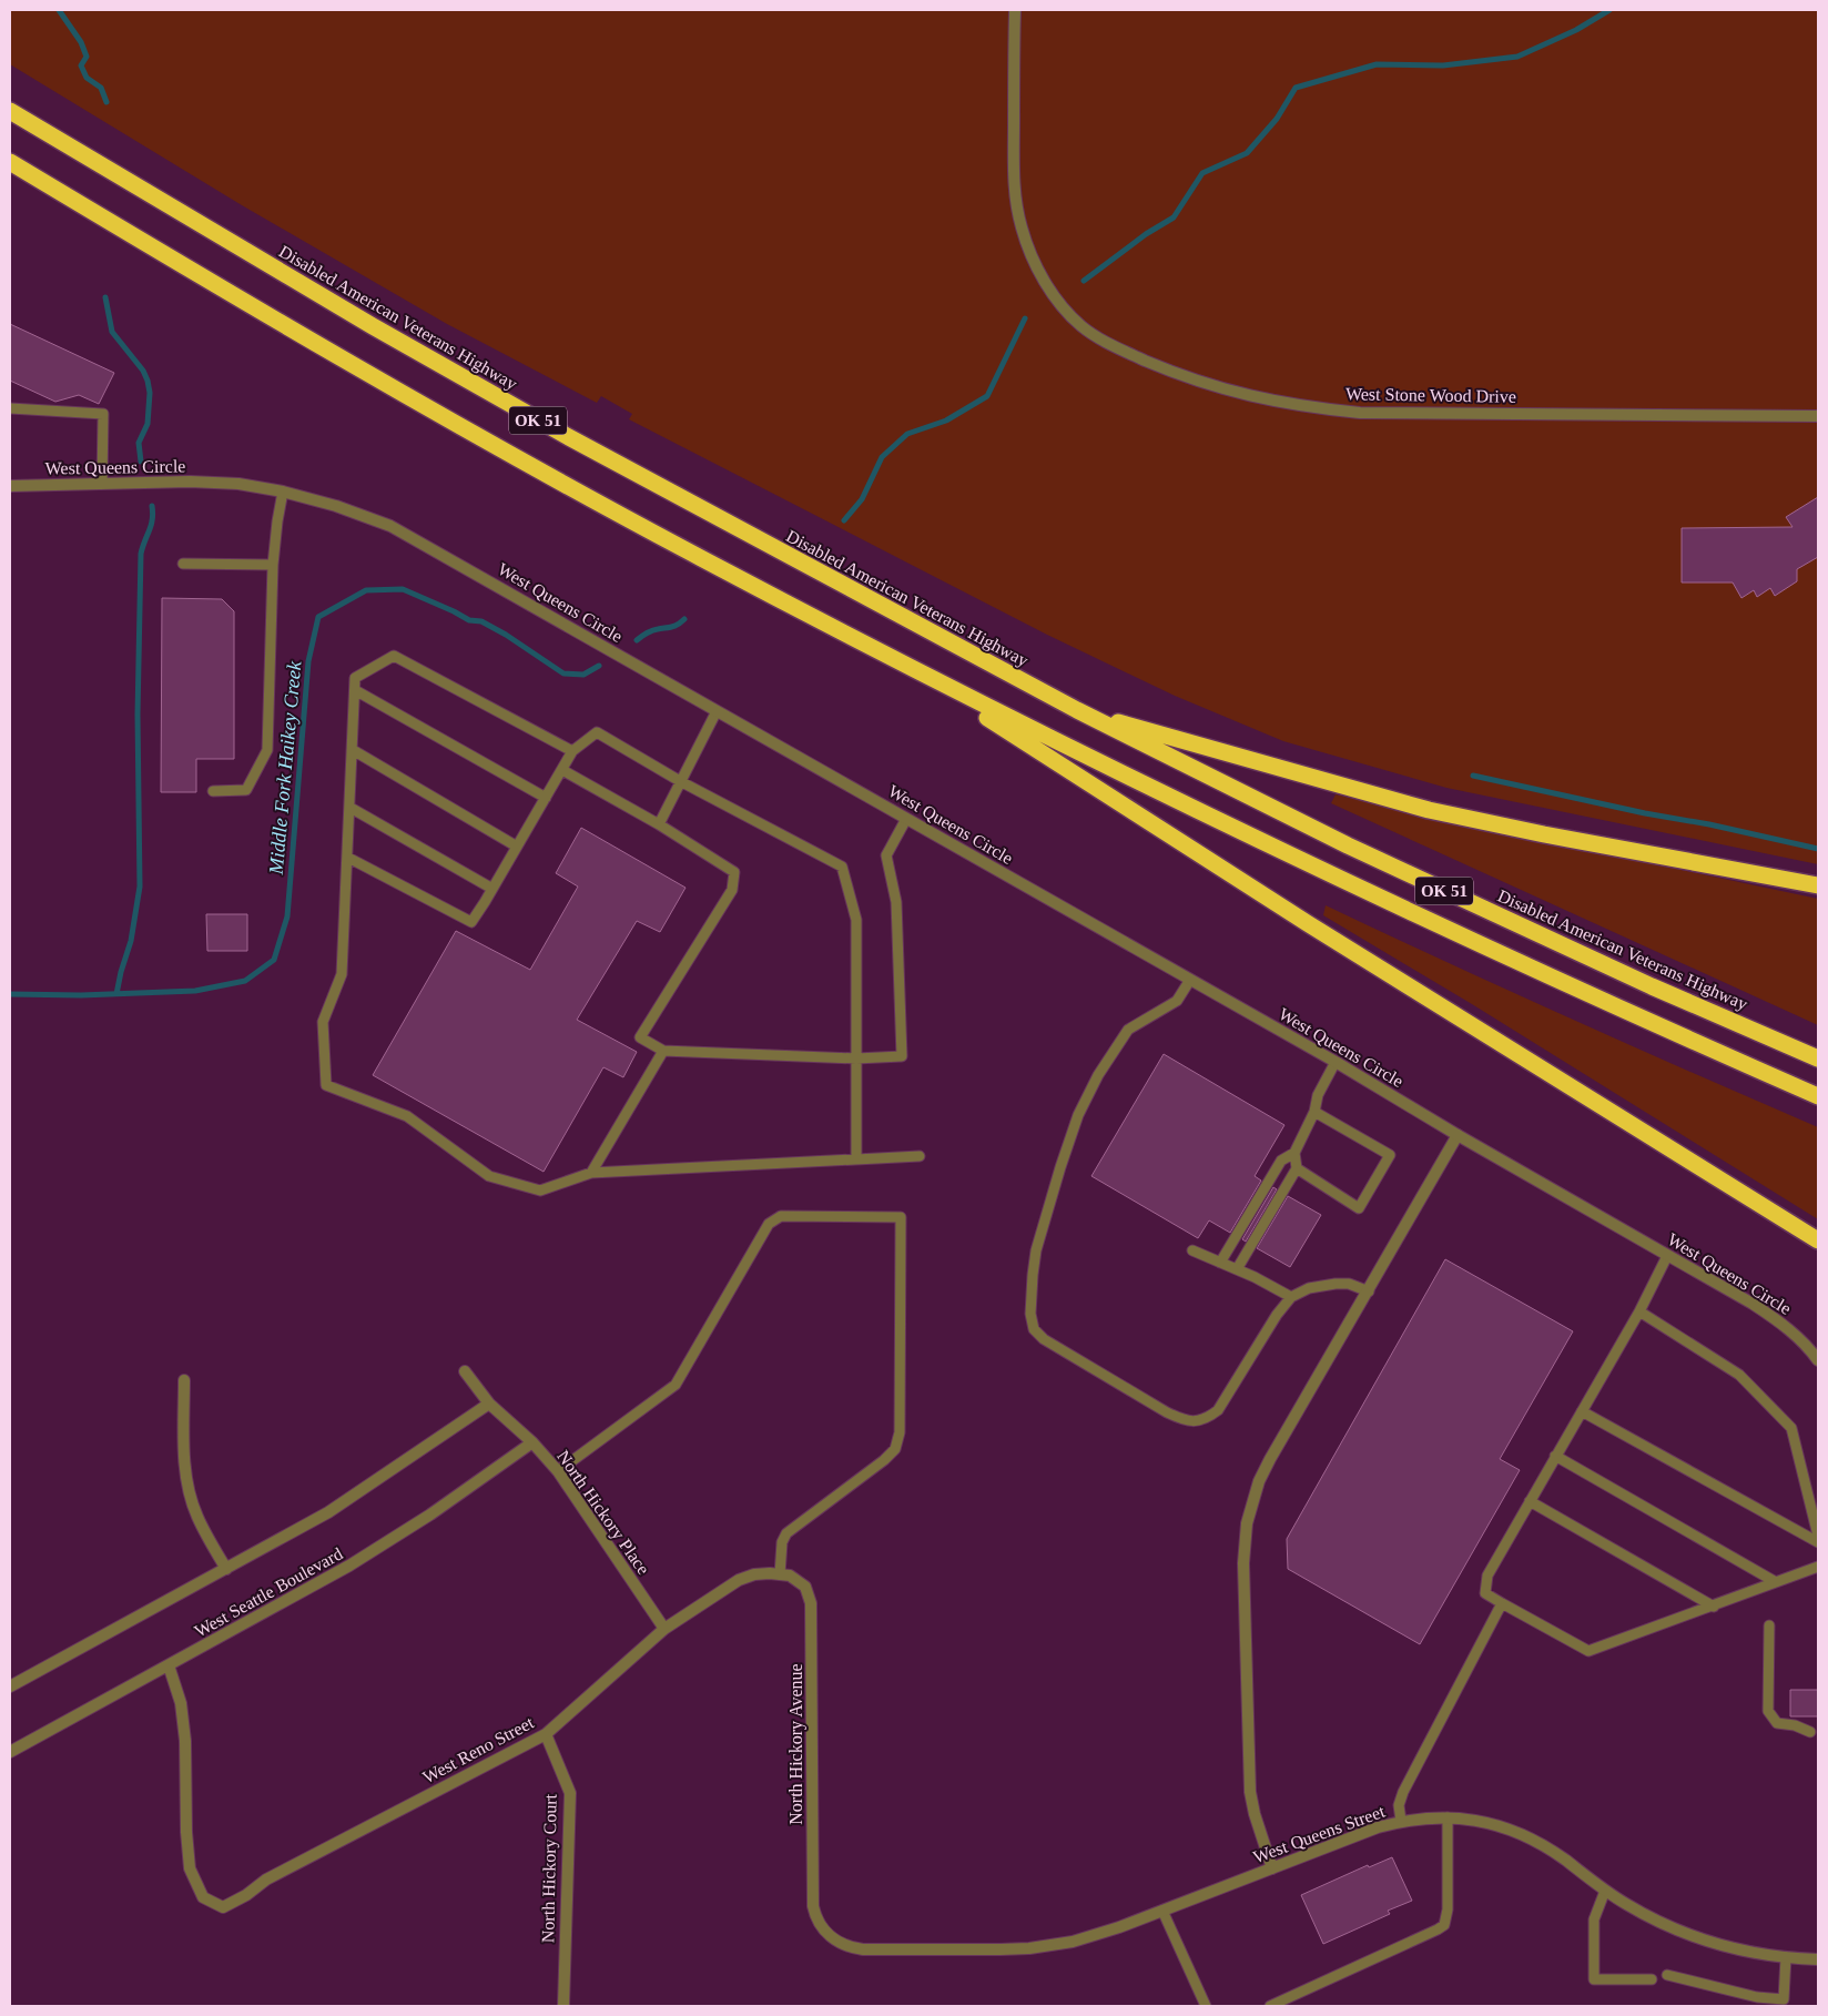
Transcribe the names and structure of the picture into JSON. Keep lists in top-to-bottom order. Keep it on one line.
{"streets":{"highway":["Disabled American Veterans Highway","OK 51"],"street":["West Stone Wood Drive","West Queens Circle","North Hickory Place","West Seattle Boulevard","North Hickory Avenue","West Reno Street","West Queens Street","North Hickory Court"]},"crossings":[["North Hickory Place","West Seattle Boulevard"],["North Hickory Place","West Reno Street"],["West Seattle Boulevard","West Reno Street"],["North Hickory Avenue","West Reno Street"],["North Hickory Avenue","West Queens Street"],["West Reno Street","North Hickory Court"]],"water":["Middle Fork Haikey Creek"]}
